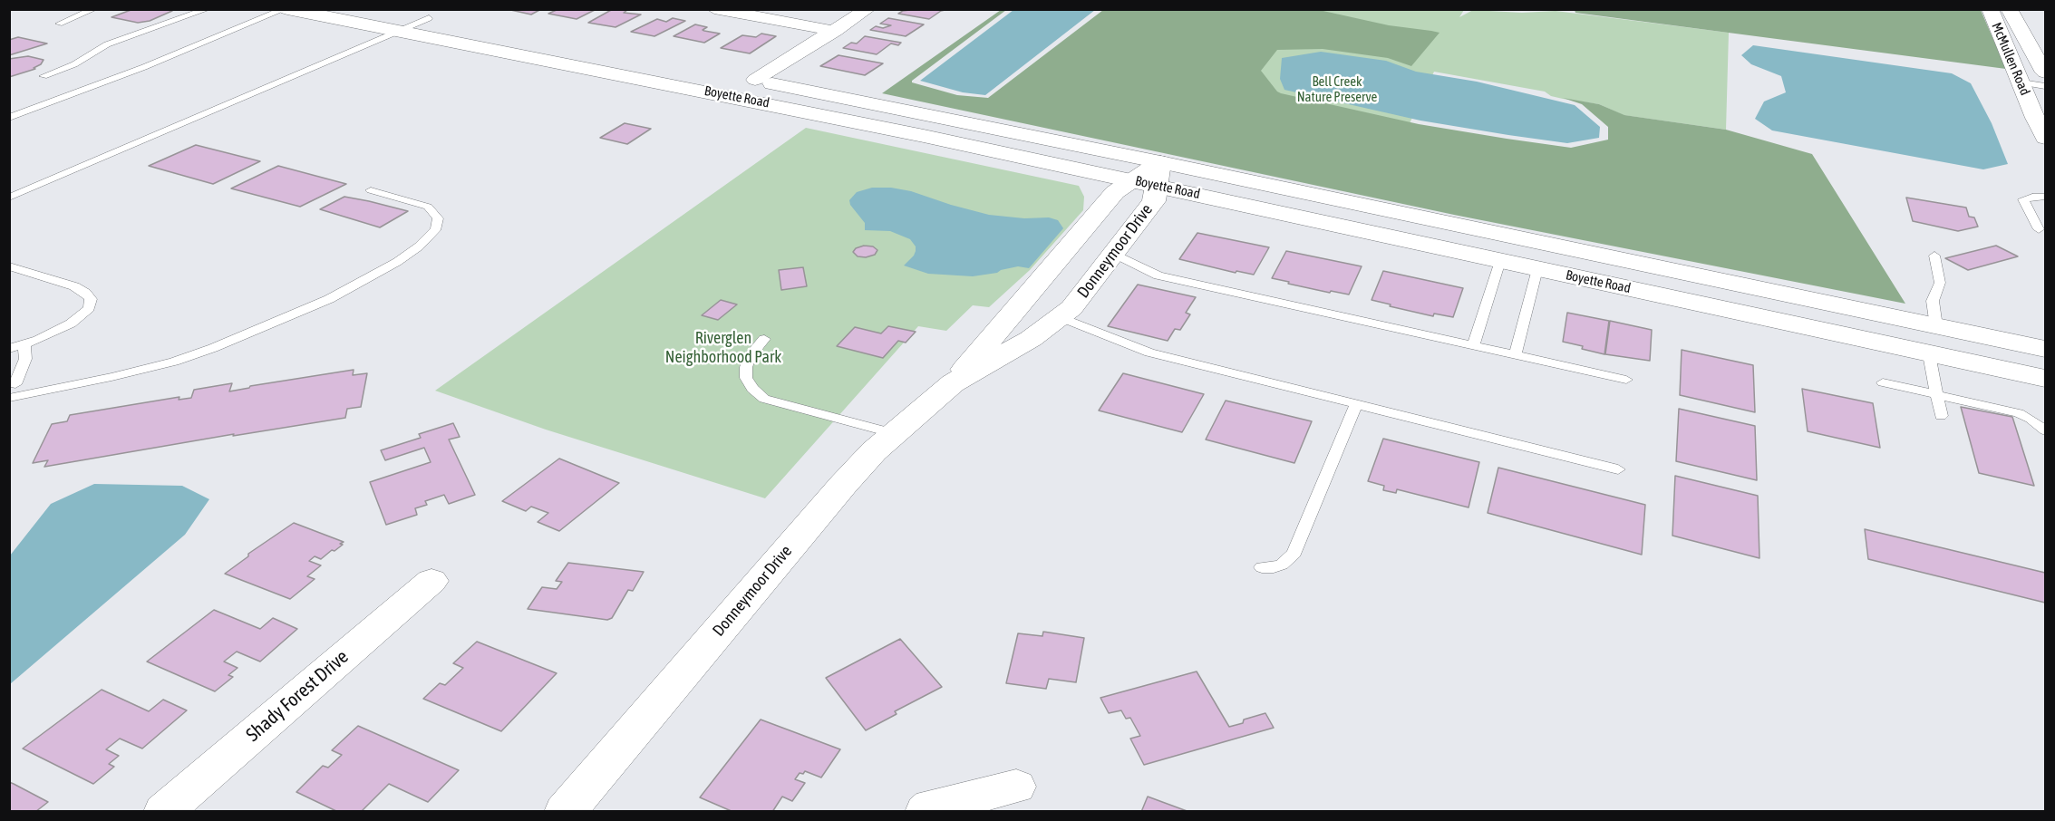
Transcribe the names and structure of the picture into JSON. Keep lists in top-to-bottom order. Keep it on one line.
{"streets":{"main road":["McMullen Road","Boyette Road","Donneymoor Drive"],"street":["Shady Forest Drive"]},"crossings":[["Boyette Road","Donneymoor Drive"]],"parks":["Bell Creek Nature Preserve","Riverglen Neighborhood Park"]}
